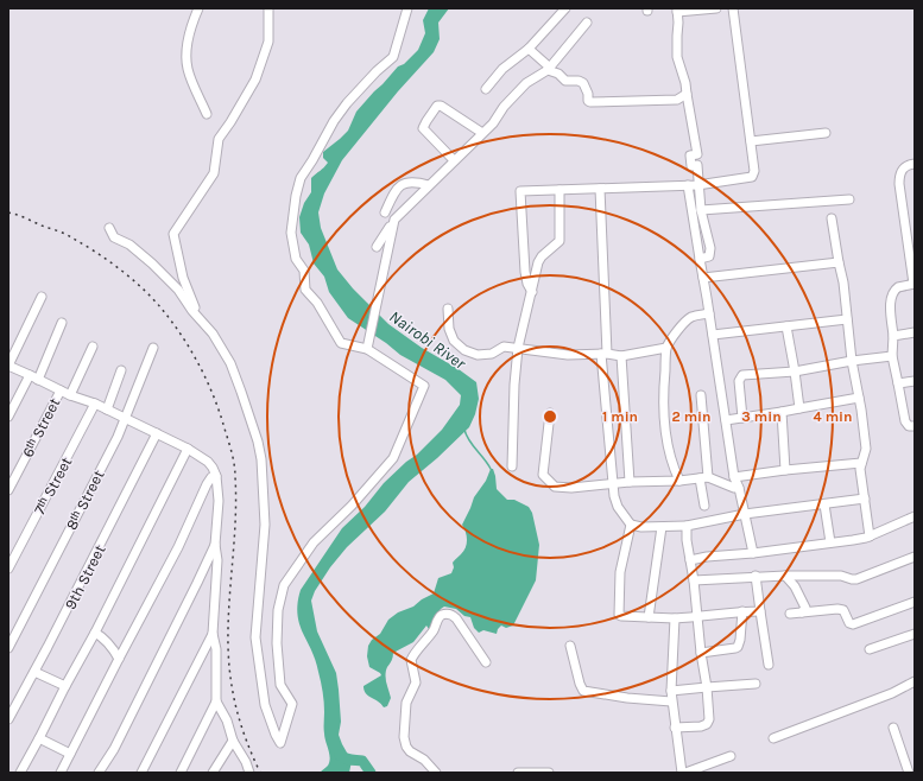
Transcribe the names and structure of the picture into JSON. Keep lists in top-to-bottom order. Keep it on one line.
{"streets":{"street":["6ᵗʰ Street","7ᵗʰ Street","8ᵗʰ Street","9th Street"]},"water":["Nairobi River"],"rings":["1 min","2 min","3 min","4 min"]}
